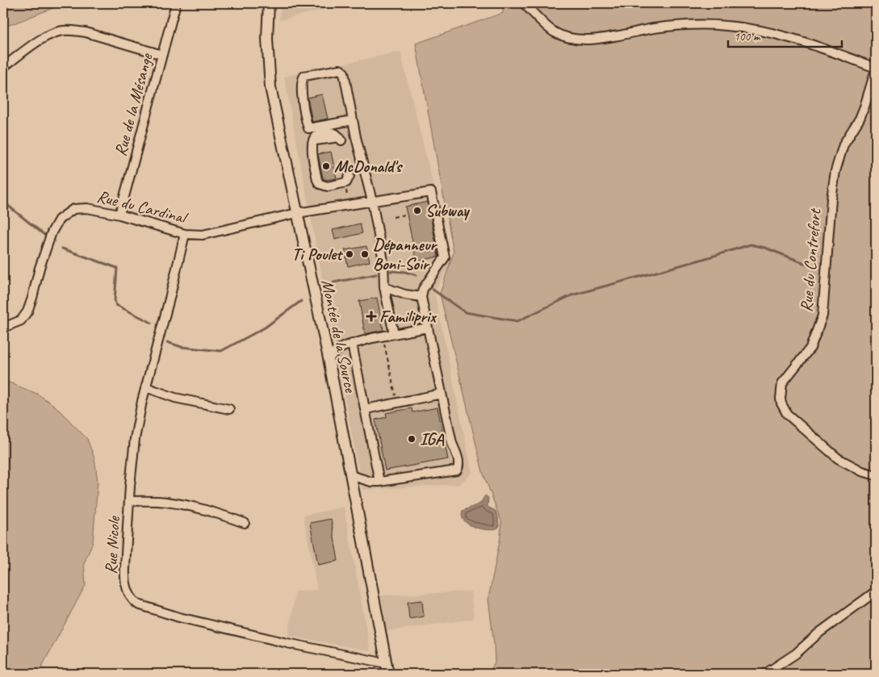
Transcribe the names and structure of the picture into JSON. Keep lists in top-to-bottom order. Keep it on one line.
{"streets":{"main road":["Montée de la Source"],"street":["Rue de la Mésange","Rue du Cardinal","Rue du Contrefort","Rue Nicole"]},"crossings":[["Rue de la Mésange","Rue du Cardinal"],["Rue du Cardinal","Montée de la Source"],["Rue du Cardinal","Rue Nicole"],["Montée de la Source","Rue Nicole"]],"places":{"other":["McDonald's","Subway","Ti Poulet","Dépanneur Boni-Soir","IGA"],"health":["Familiprix"]},"scale_bar":"100 m"}
